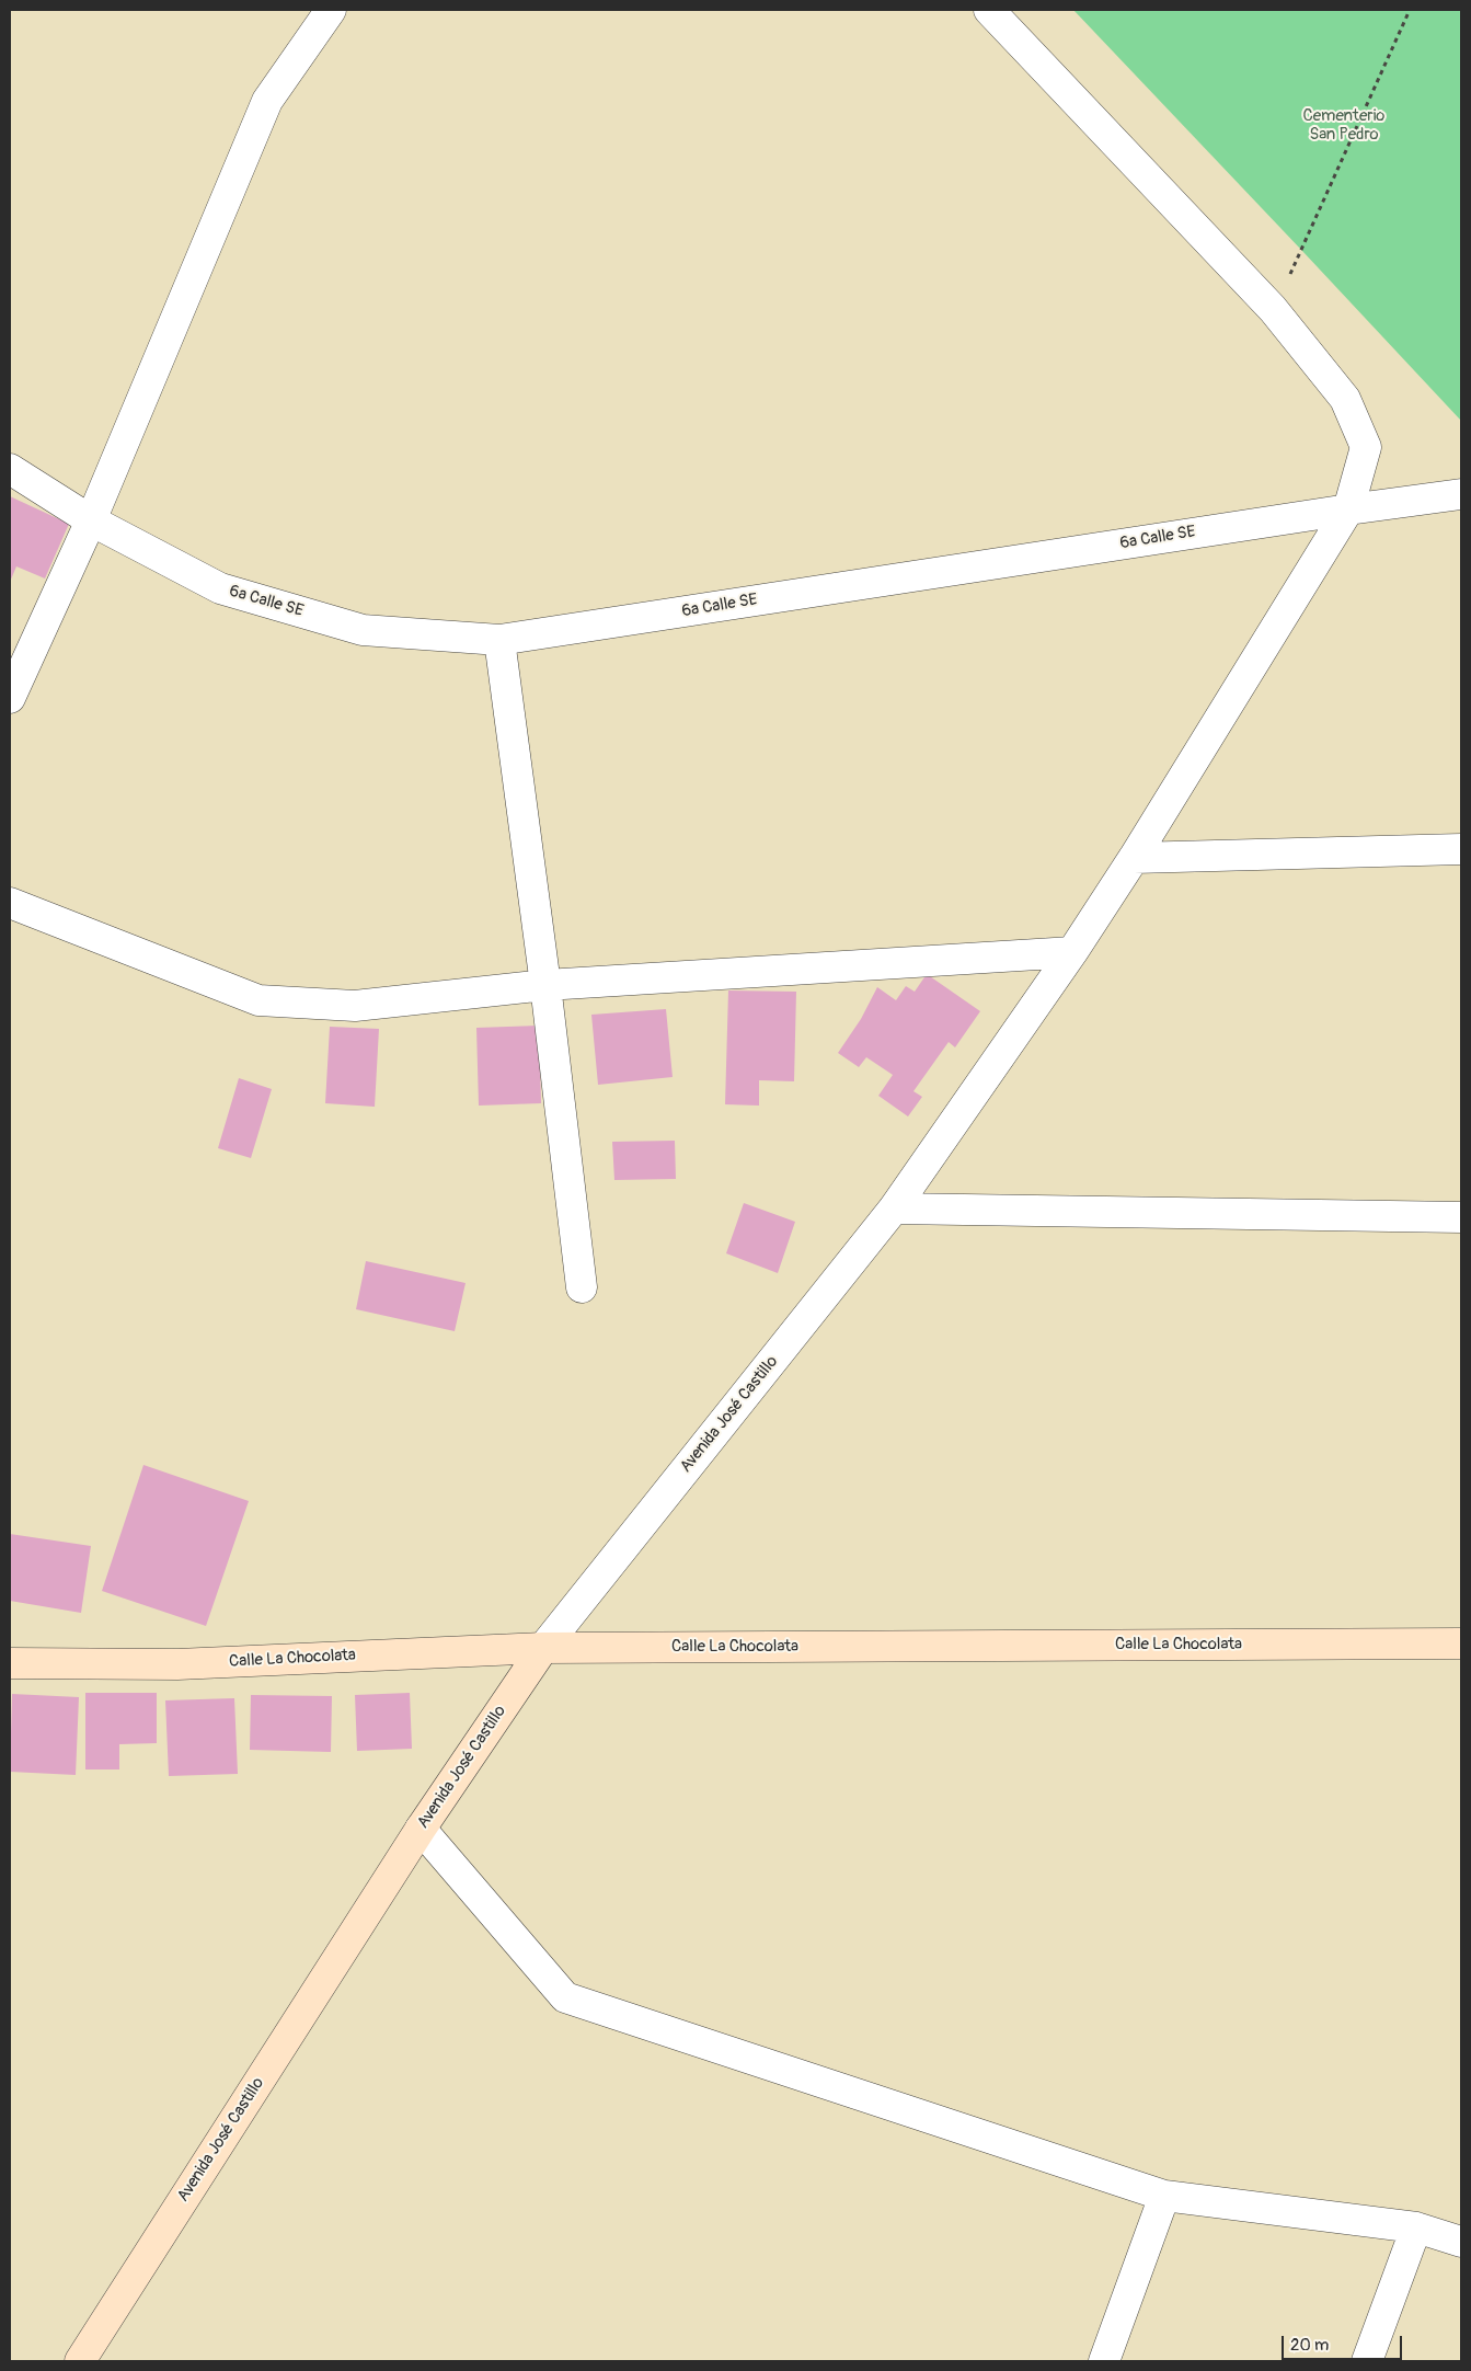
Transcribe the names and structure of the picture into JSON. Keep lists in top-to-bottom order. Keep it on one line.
{"streets":{"street":["6a Calle SE","Avenida José Castillo","Calle La Chocolata"]},"crossings":[["6a Calle SE","Avenida José Castillo"],["Avenida José Castillo","Calle La Chocolata"]],"parks":["Cementerio San Pedro"],"scale_bar":"20 m"}
